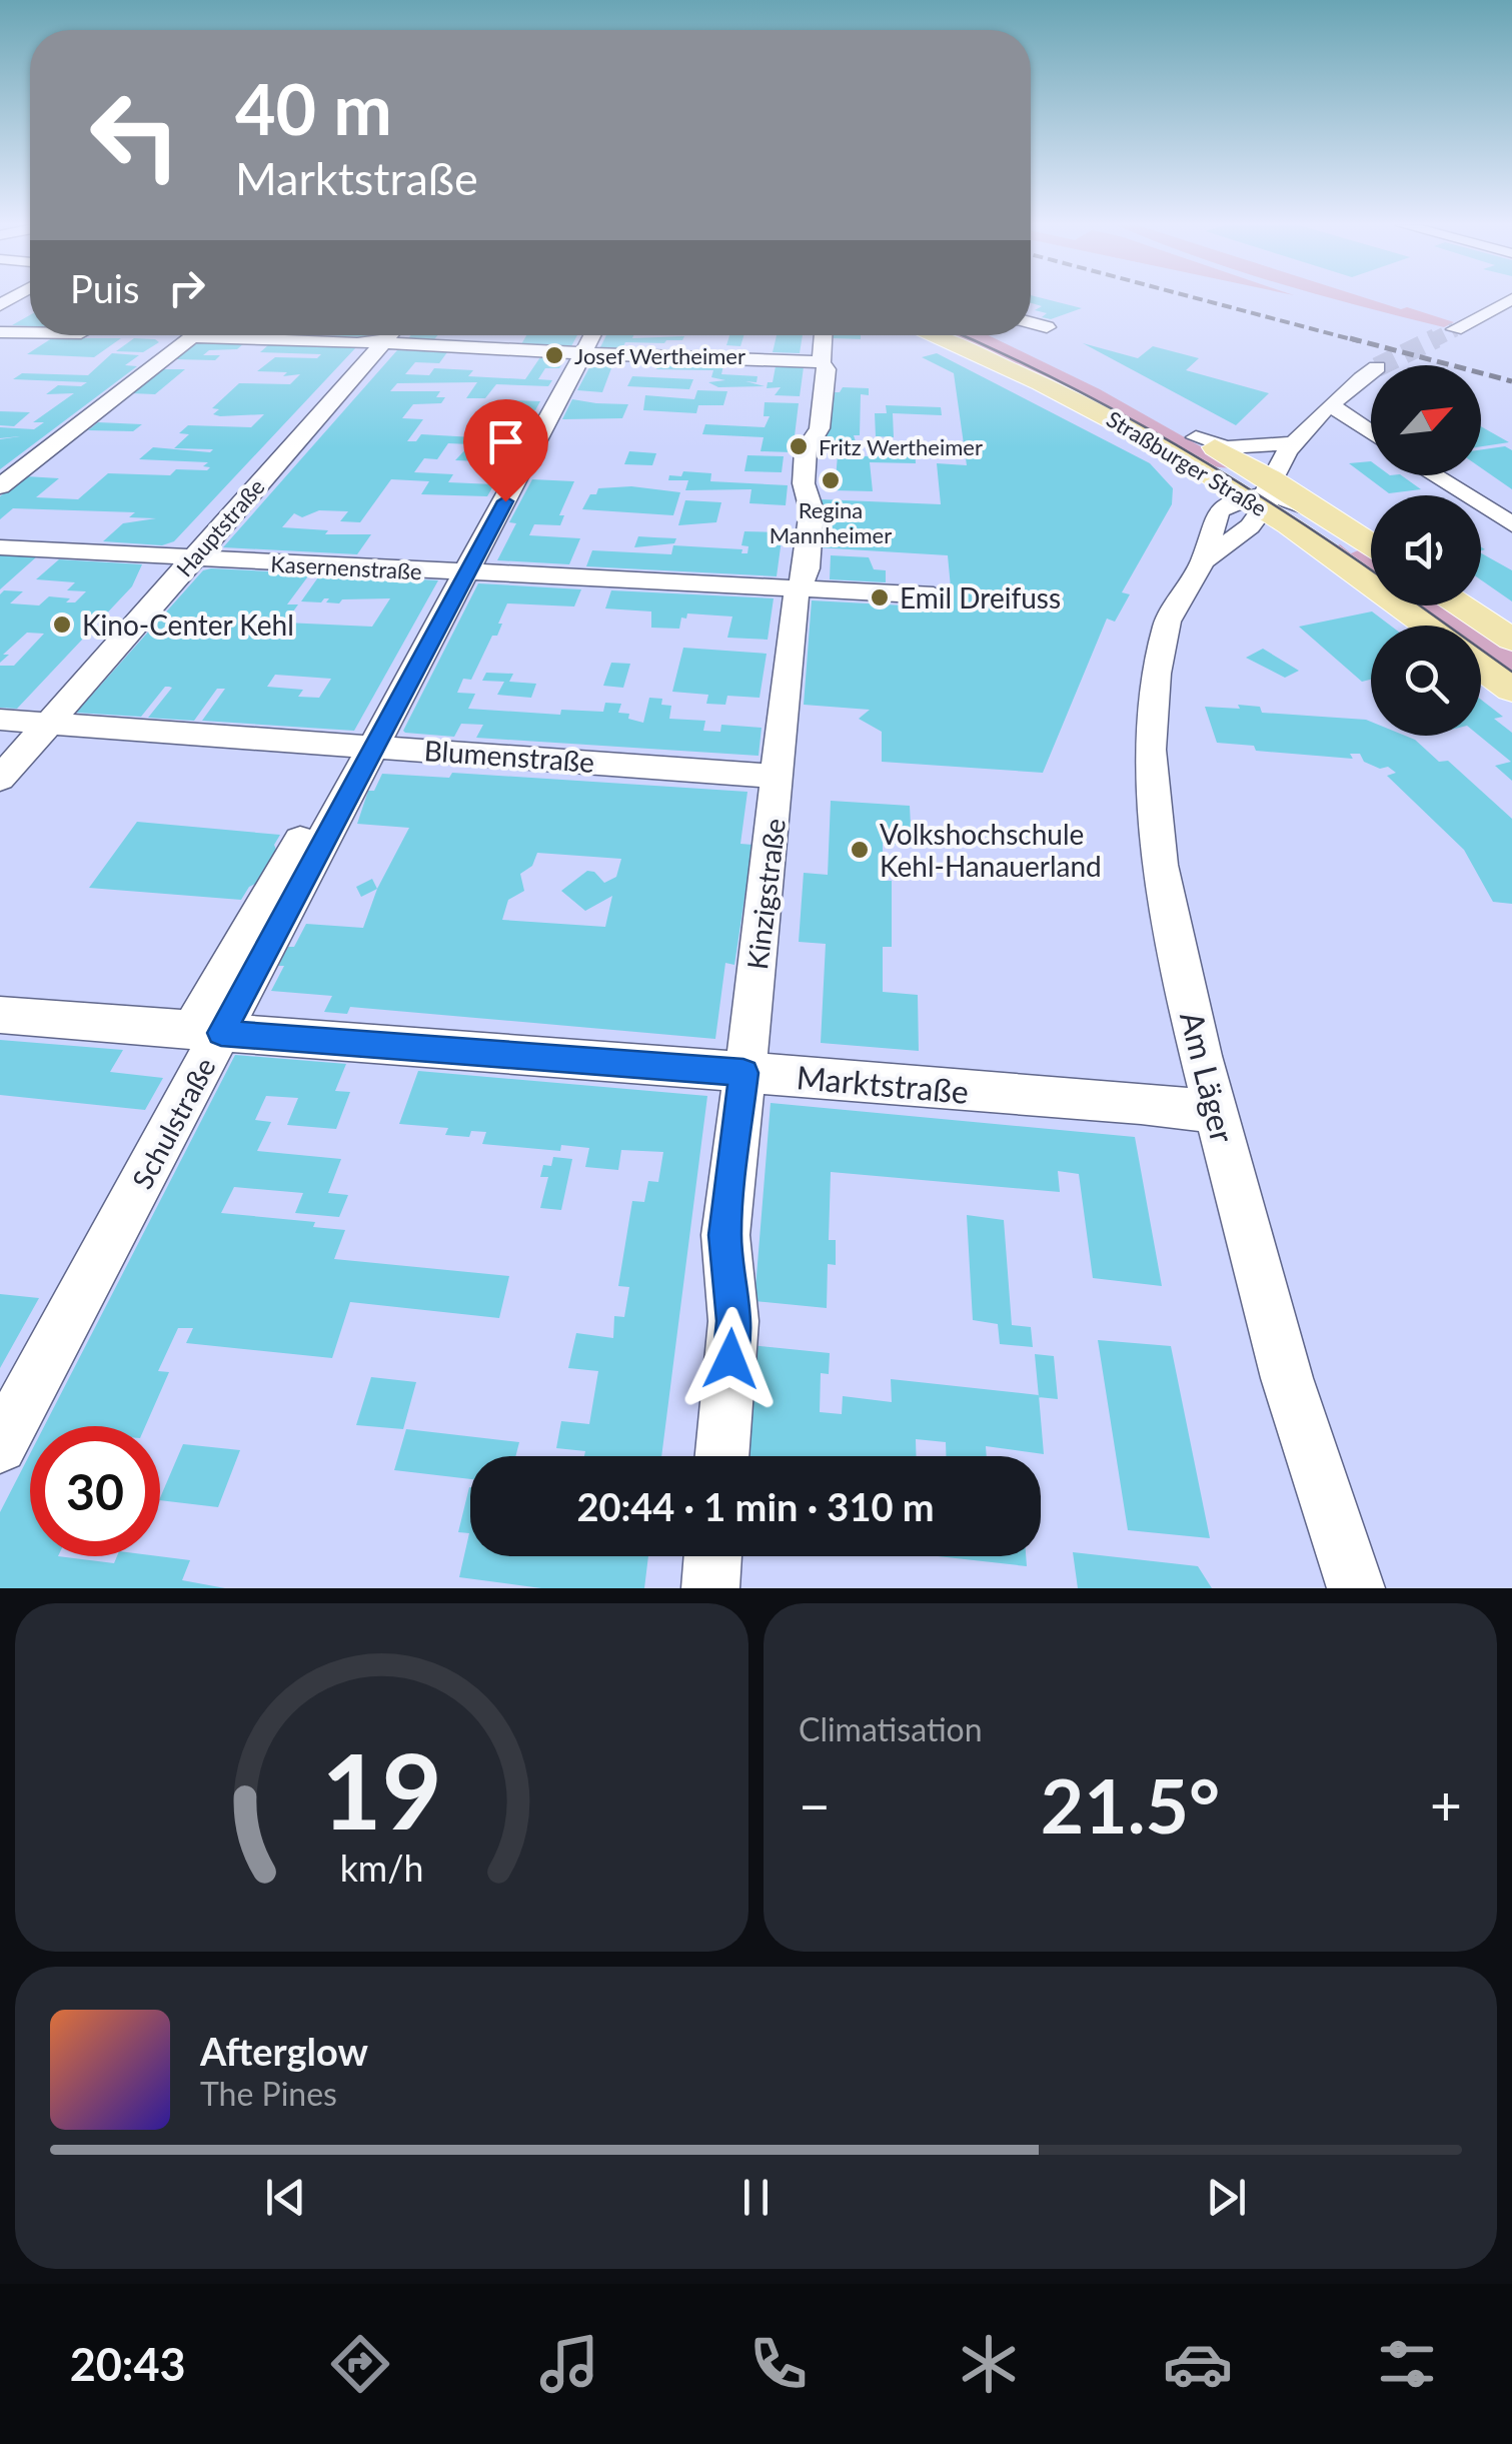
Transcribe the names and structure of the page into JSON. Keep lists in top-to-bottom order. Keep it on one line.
{"streets":{"main road":["Straßburger Straße"],"street":["Hauptstraße","Kasernenstraße","Blumenstraße","Kinzigstraße","Am Läger","Marktstraße","Schulstraße"]},"crossings":[["Straßburger Straße","Am Läger"],["Hauptstraße","Kasernenstraße"],["Hauptstraße","Blumenstraße"],["Kasernenstraße","Kinzigstraße"],["Kasernenstraße","Schulstraße"],["Blumenstraße","Kinzigstraße"],["Blumenstraße","Schulstraße"],["Kinzigstraße","Marktstraße"],["Am Läger","Marktstraße"],["Marktstraße","Schulstraße"]],"places":["Josef Wertheimer","Fritz Wertheimer","Regina Mannheimer","Emil Dreifuss","Kino-Center Kehl","Volkshochschule Kehl-Hanauerland"],"north":"top right","page":{"turn":["40 m","Marktstraße"],"then":"Puis","limit":"30","trip":"20:44 · 1 min · 310 m","tile":"Climatisation","heat":["−","21.5°","+"],"song":["Afterglow","The Pines"],"tabs":"20:43","gauge":["19","km/h"]}}
